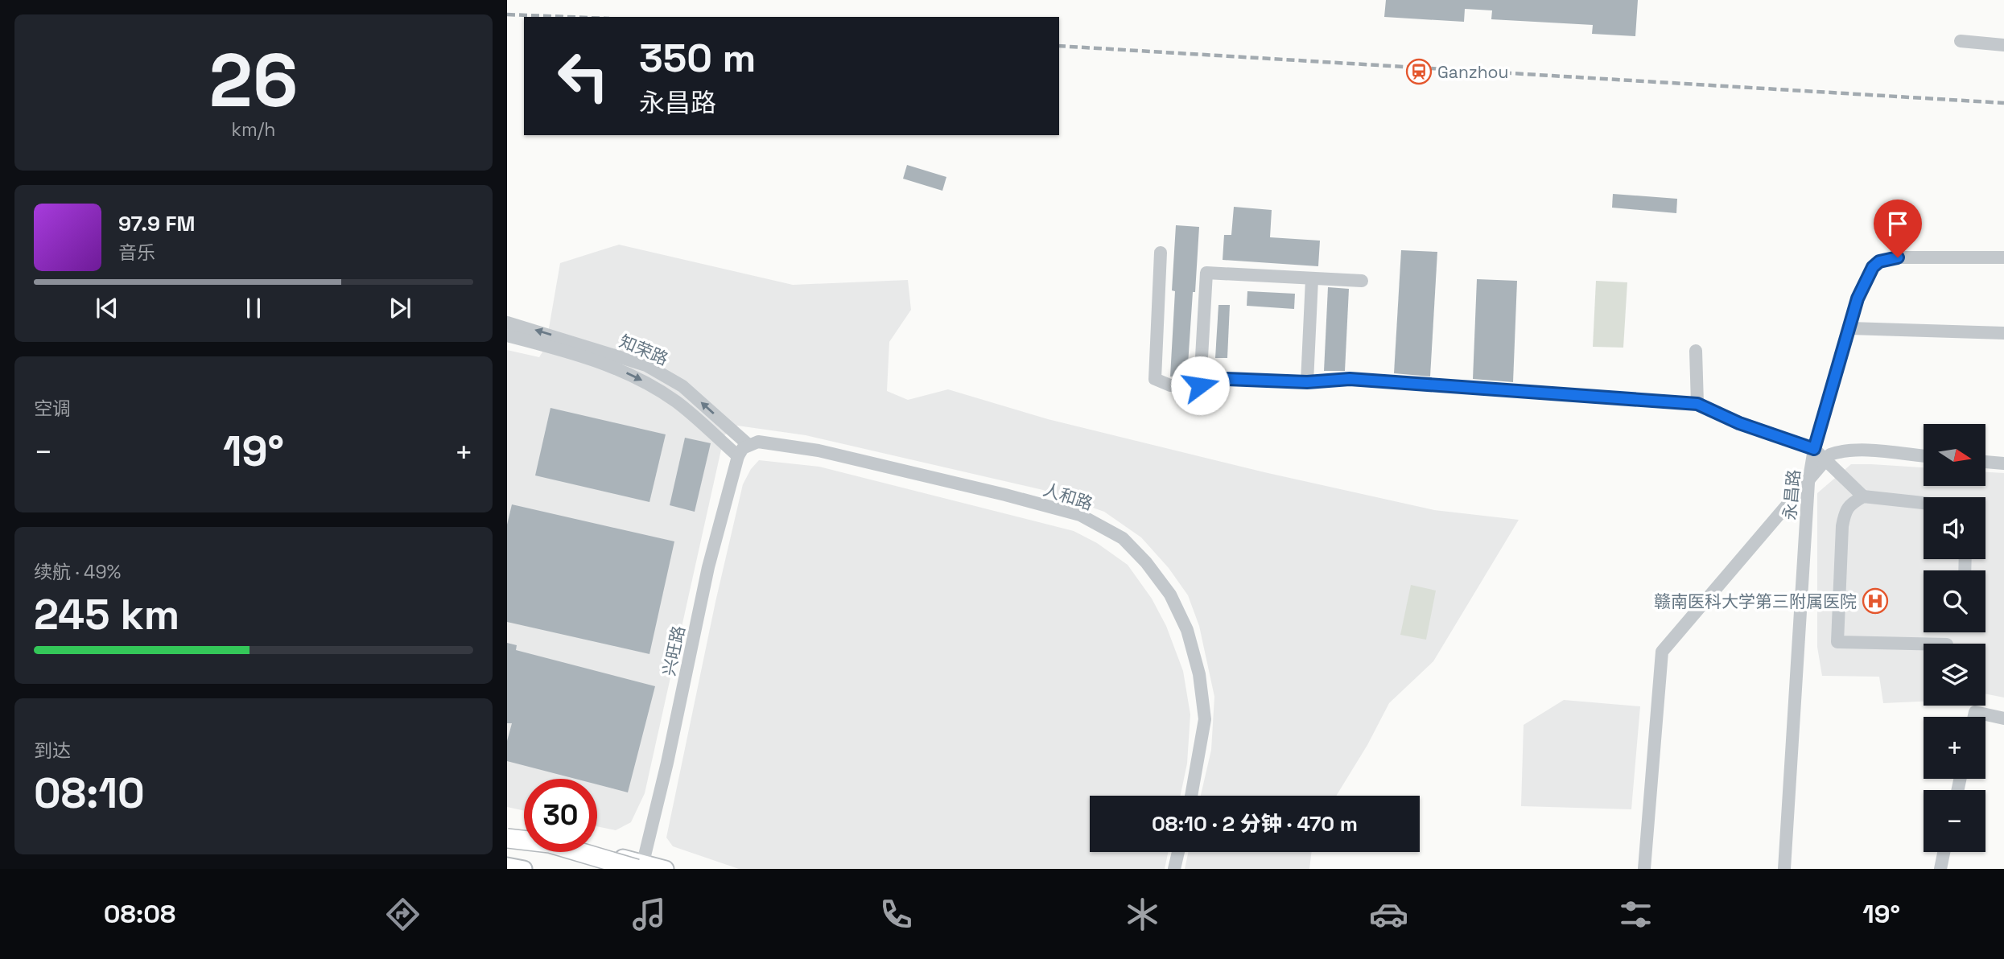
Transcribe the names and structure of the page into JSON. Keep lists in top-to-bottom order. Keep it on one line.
{"streets":{"street":["知荣路","永昌路","人和路","兴旺路"]},"crossings":[["知荣路","人和路"],["知荣路","兴旺路"],["人和路","兴旺路"]],"places":{"station":["Ganzhou"],"hospital":["赣南医科大学第三附属医院"]},"north":"right","page":{"tile":[["26","km/h"],"空调",["续航 · 49%","245 km"],["到达","08:10"]],"turn":["350 m","永昌路"],"song":["97.9 FM","音乐"],"map_buttons":["+","−"],"heat":["−","19°","+"],"limit":"30","trip":"08:10 · 2 分钟 · 470 m","tabs":["08:08","19°"]}}
